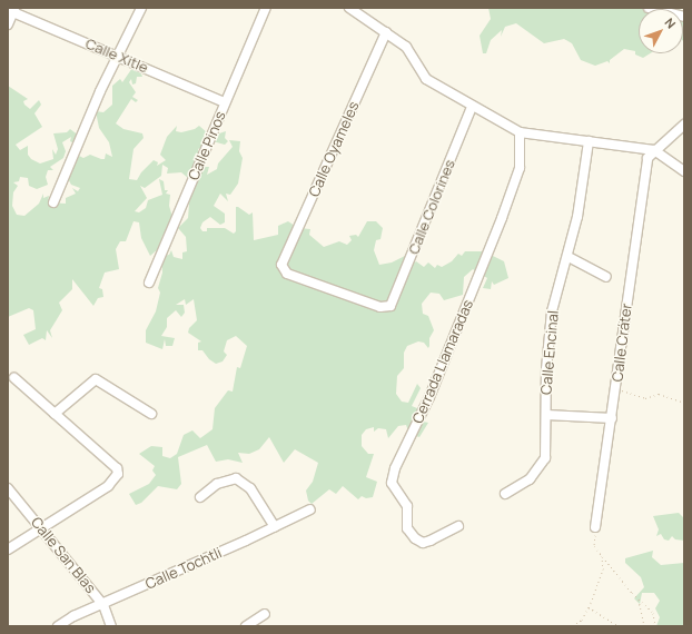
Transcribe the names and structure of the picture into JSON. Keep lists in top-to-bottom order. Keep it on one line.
{"streets":{"street":["Calle Xitle","Calle Pinos","Calle Oyameles","Calle Colorines","Calle Cráter","Calle Encinal","Cerrada Llamaradas","Calle San Blas","Calle Tochtli"]},"crossings":[["Calle Xitle","Calle Pinos"],["Calle Oyameles","Calle Colorines"],["Calle San Blas","Calle Tochtli"]],"north":"top right"}
